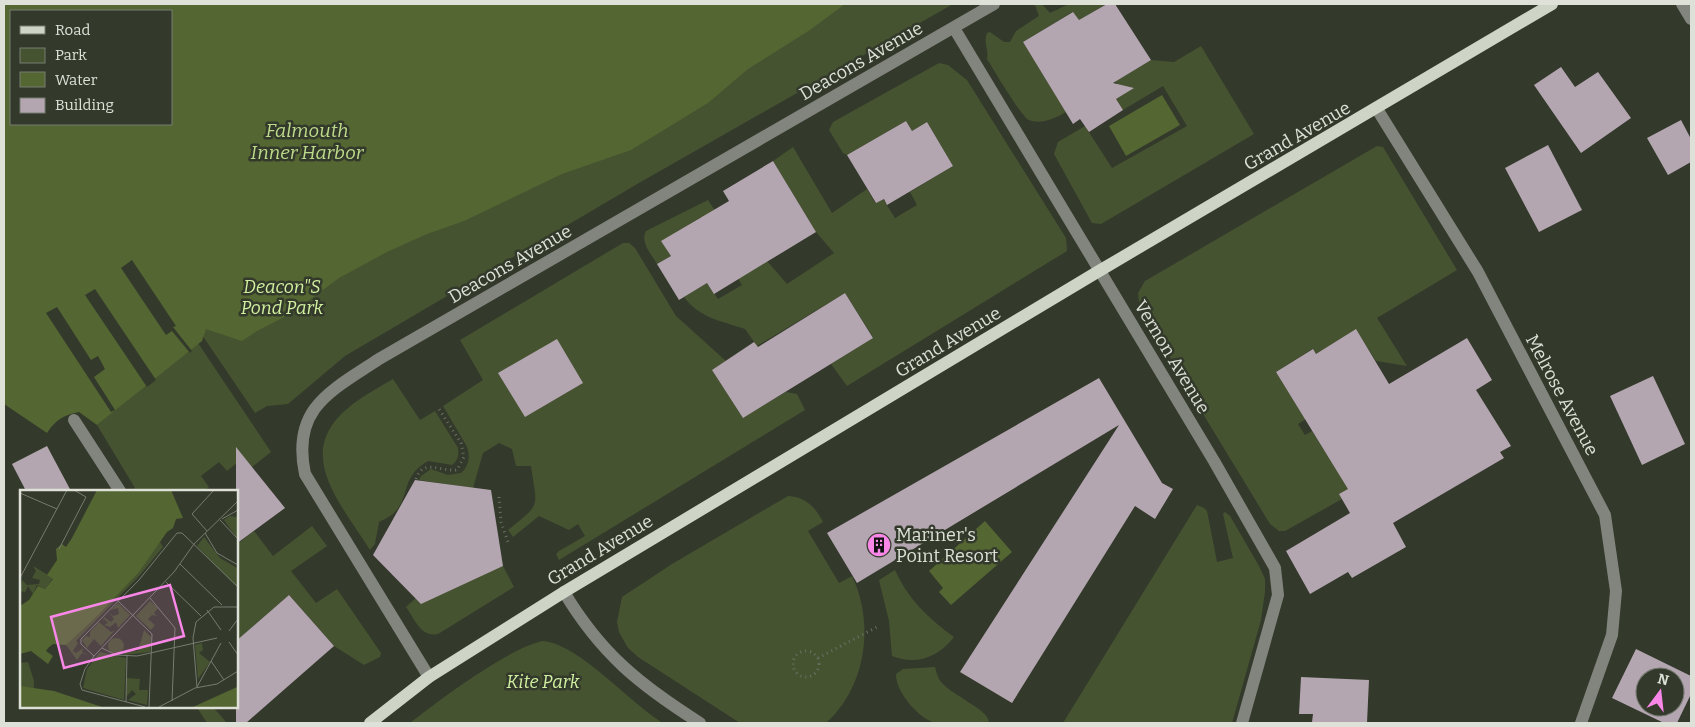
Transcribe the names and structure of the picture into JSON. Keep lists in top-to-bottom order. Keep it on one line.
{"streets":{"main road":["Grand Avenue"],"street":["Deacons Avenue","Vernon Avenue","Melrose Avenue"]},"crossings":[["Deacons Avenue","Grand Avenue"],["Deacons Avenue","Vernon Avenue"],["Grand Avenue","Vernon Avenue"],["Grand Avenue","Melrose Avenue"]],"water":["Falmouth Inner Harbor"],"parks":["Deacon\"S Pond Park","Kite Park"],"places":{"building":["Mariner's Point Resort"]},"legend":["Road","Park","Water","Building"],"north":"top"}
